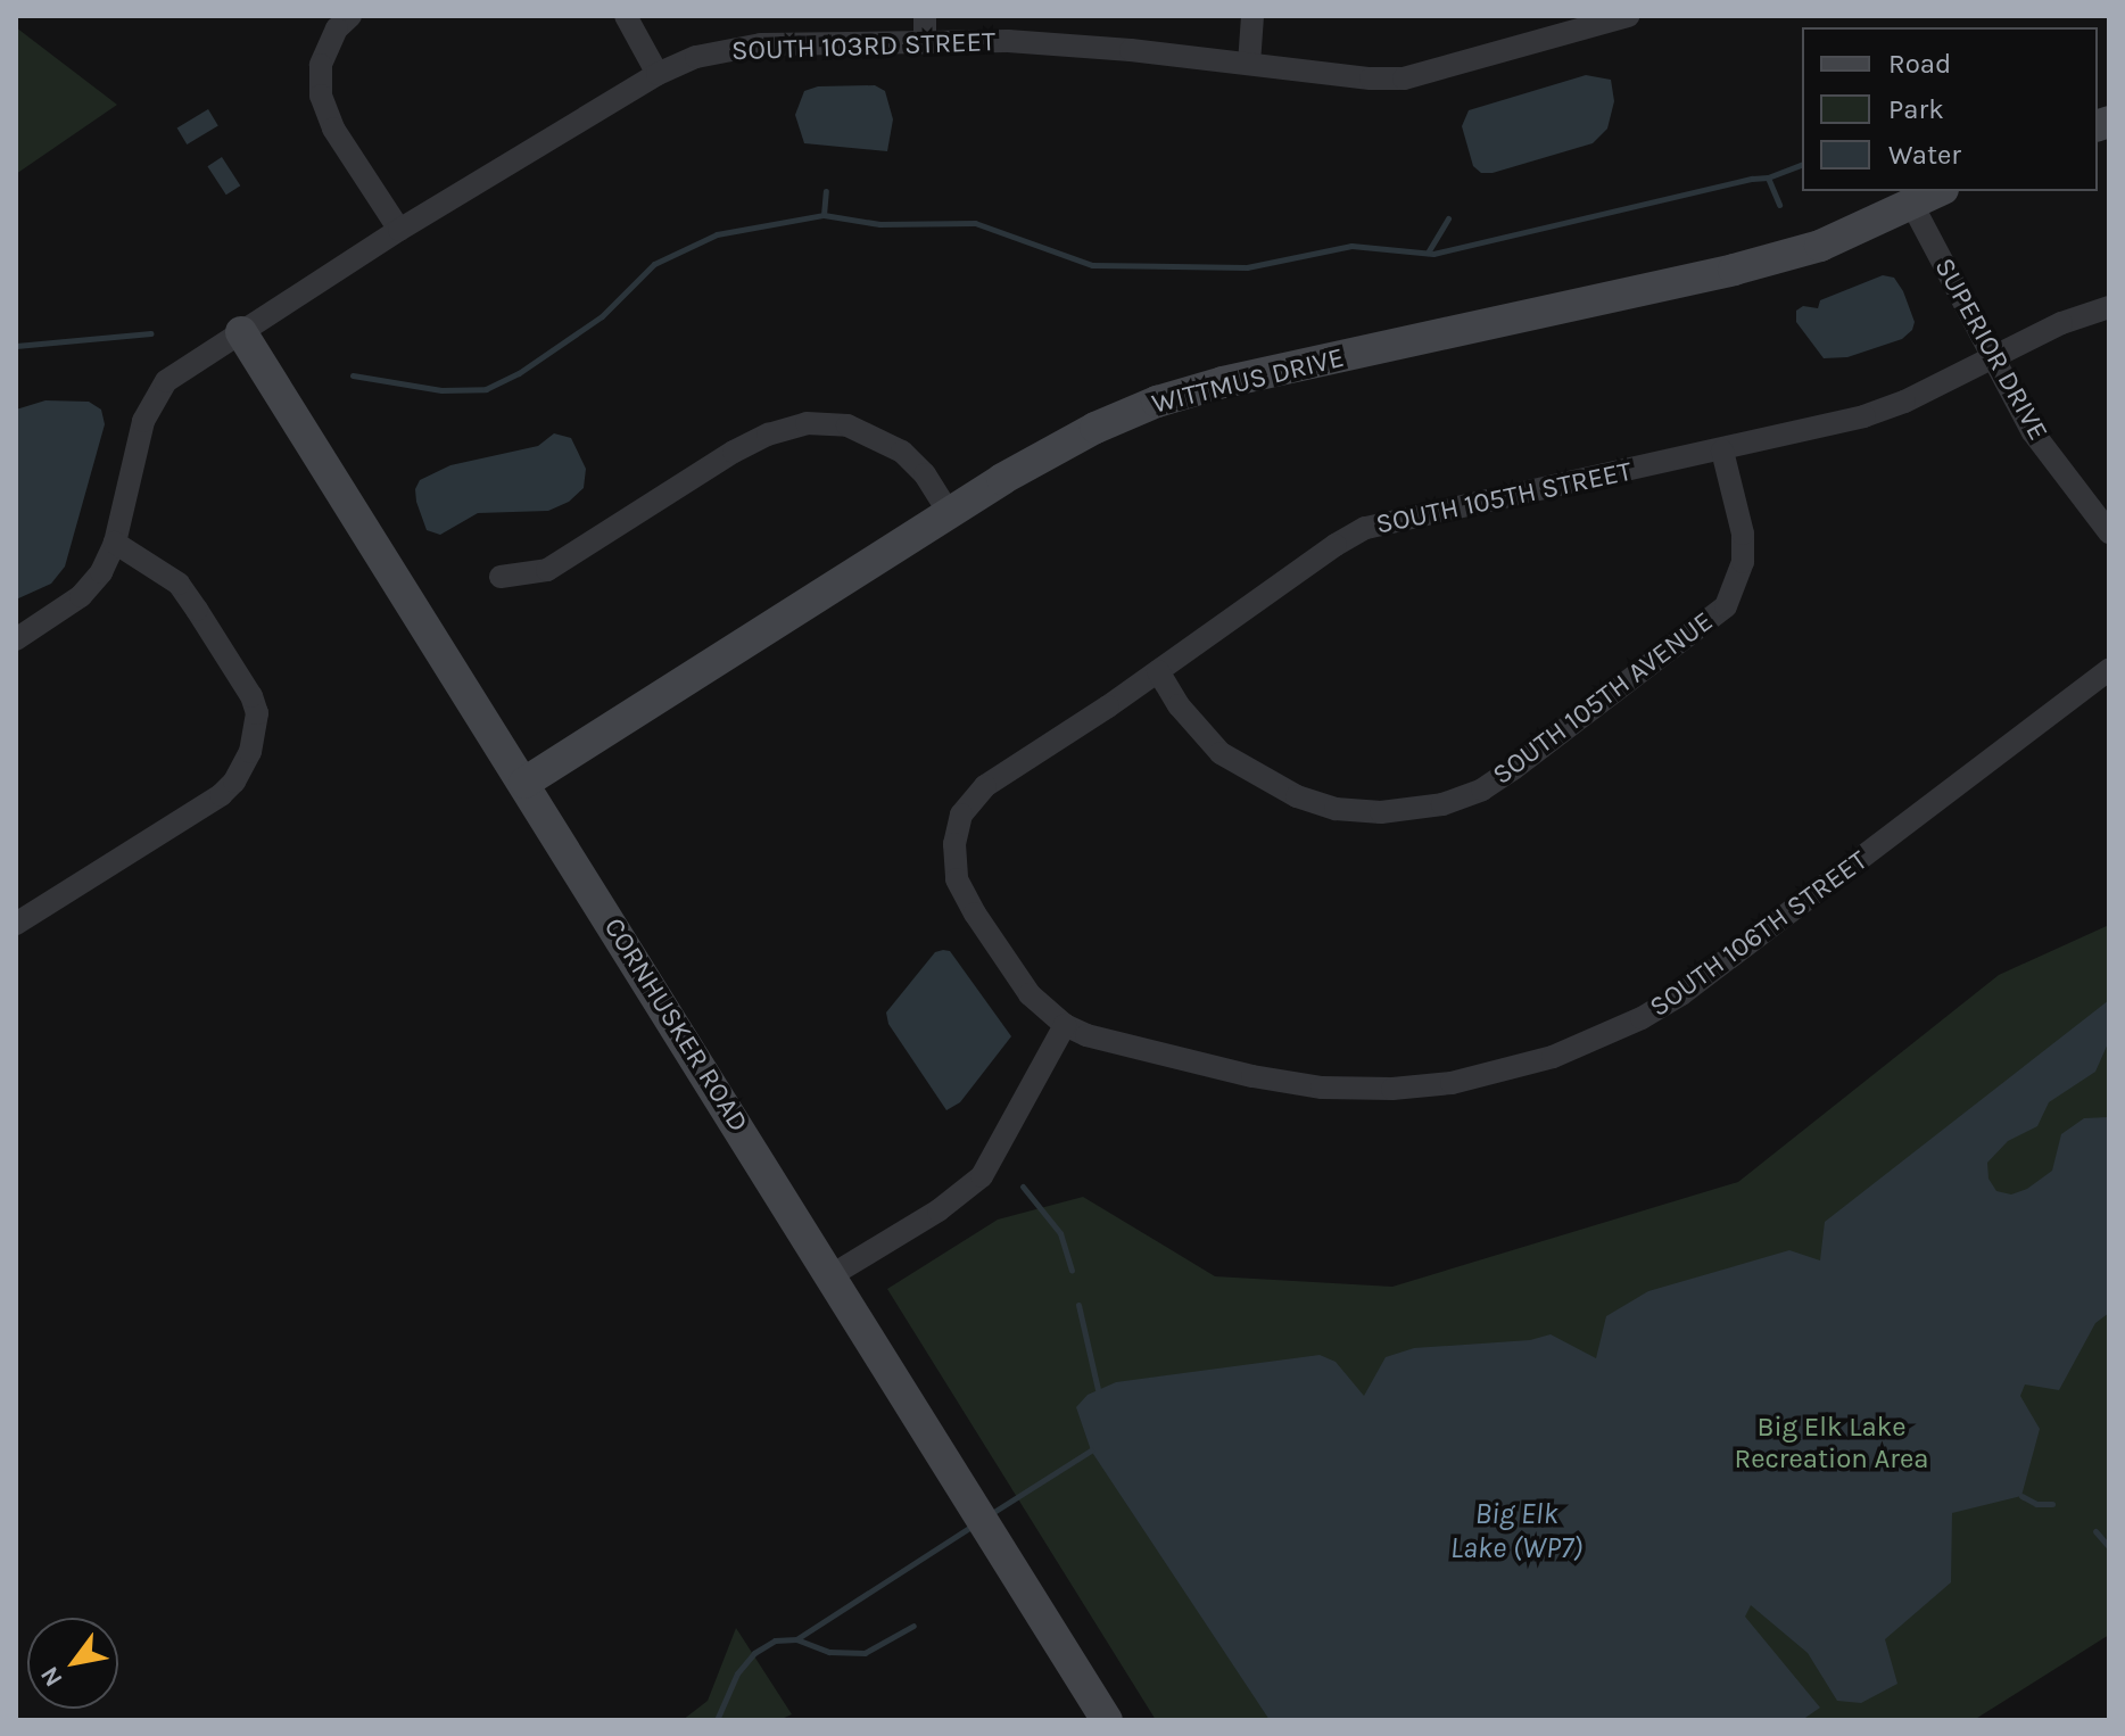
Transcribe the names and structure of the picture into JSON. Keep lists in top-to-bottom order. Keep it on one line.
{"streets":{"street":["SOUTH 103RD STREET","SUPERIOR DRIVE","WITTMUS DRIVE","SOUTH 105TH STREET","SOUTH 105TH AVENUE","SOUTH 106TH STREET","CORNHUSKER ROAD"]},"crossings":[["SOUTH 103RD STREET","CORNHUSKER ROAD"],["SUPERIOR DRIVE","WITTMUS DRIVE"],["SUPERIOR DRIVE","SOUTH 105TH STREET"],["WITTMUS DRIVE","CORNHUSKER ROAD"],["SOUTH 105TH STREET","SOUTH 105TH AVENUE"],["SOUTH 105TH STREET","SOUTH 106TH STREET"]],"water":["Big Elk Lake (WP7)"],"parks":["Big Elk Lake Recreation Area"],"legend":["Road","Park","Water"],"north":"bottom left"}
